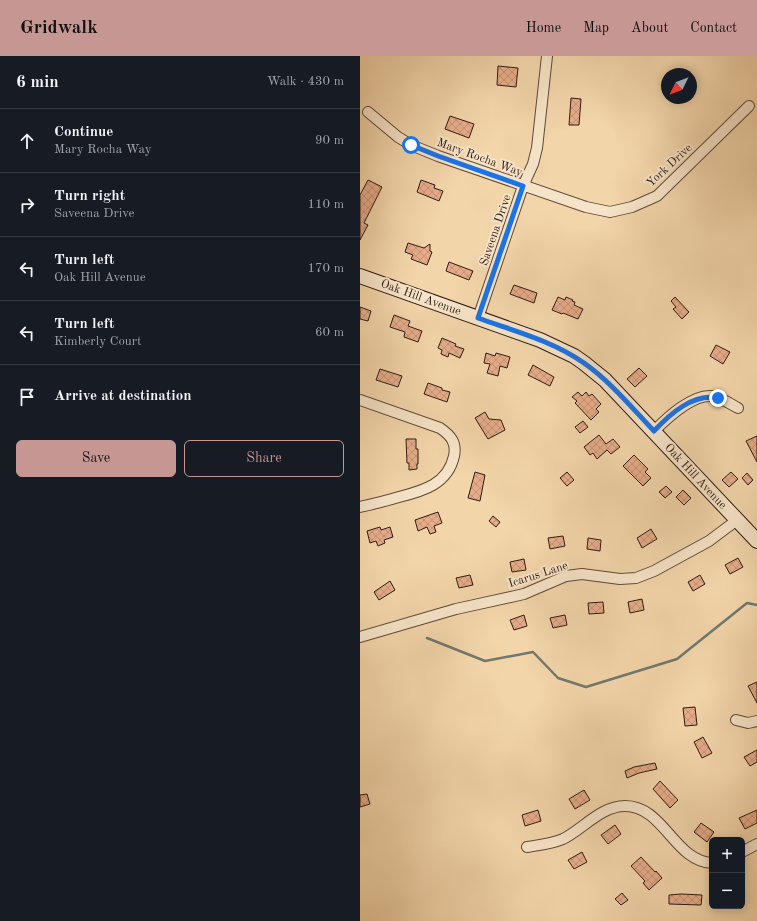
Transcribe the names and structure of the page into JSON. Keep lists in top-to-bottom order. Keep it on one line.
{"streets":{"main road":["Oak Hill Avenue"],"street":["Mary Rocha Way","York Drive","Saveena Drive","Icarus Lane"]},"crossings":[["Mary Rocha Way","York Drive"],["Mary Rocha Way","Saveena Drive"],["York Drive","Saveena Drive"],["Saveena Drive","Oak Hill Avenue"],["Oak Hill Avenue","Icarus Lane"]],"north":"bottom left","page":{"header":"Gridwalk","nav":["Home","Map","About","Contact"],"heading":["6 min","Walk · 430 m"],"list":[["Continue","Mary Rocha Way","90 m"],["Turn right","Saveena Drive","110 m"],["Turn left","Oak Hill Avenue","170 m"],["Turn left","Kimberly Court","60 m"],"Arrive at destination"],"buttons":["Save","Share"],"map_buttons":["+","−"]}}
